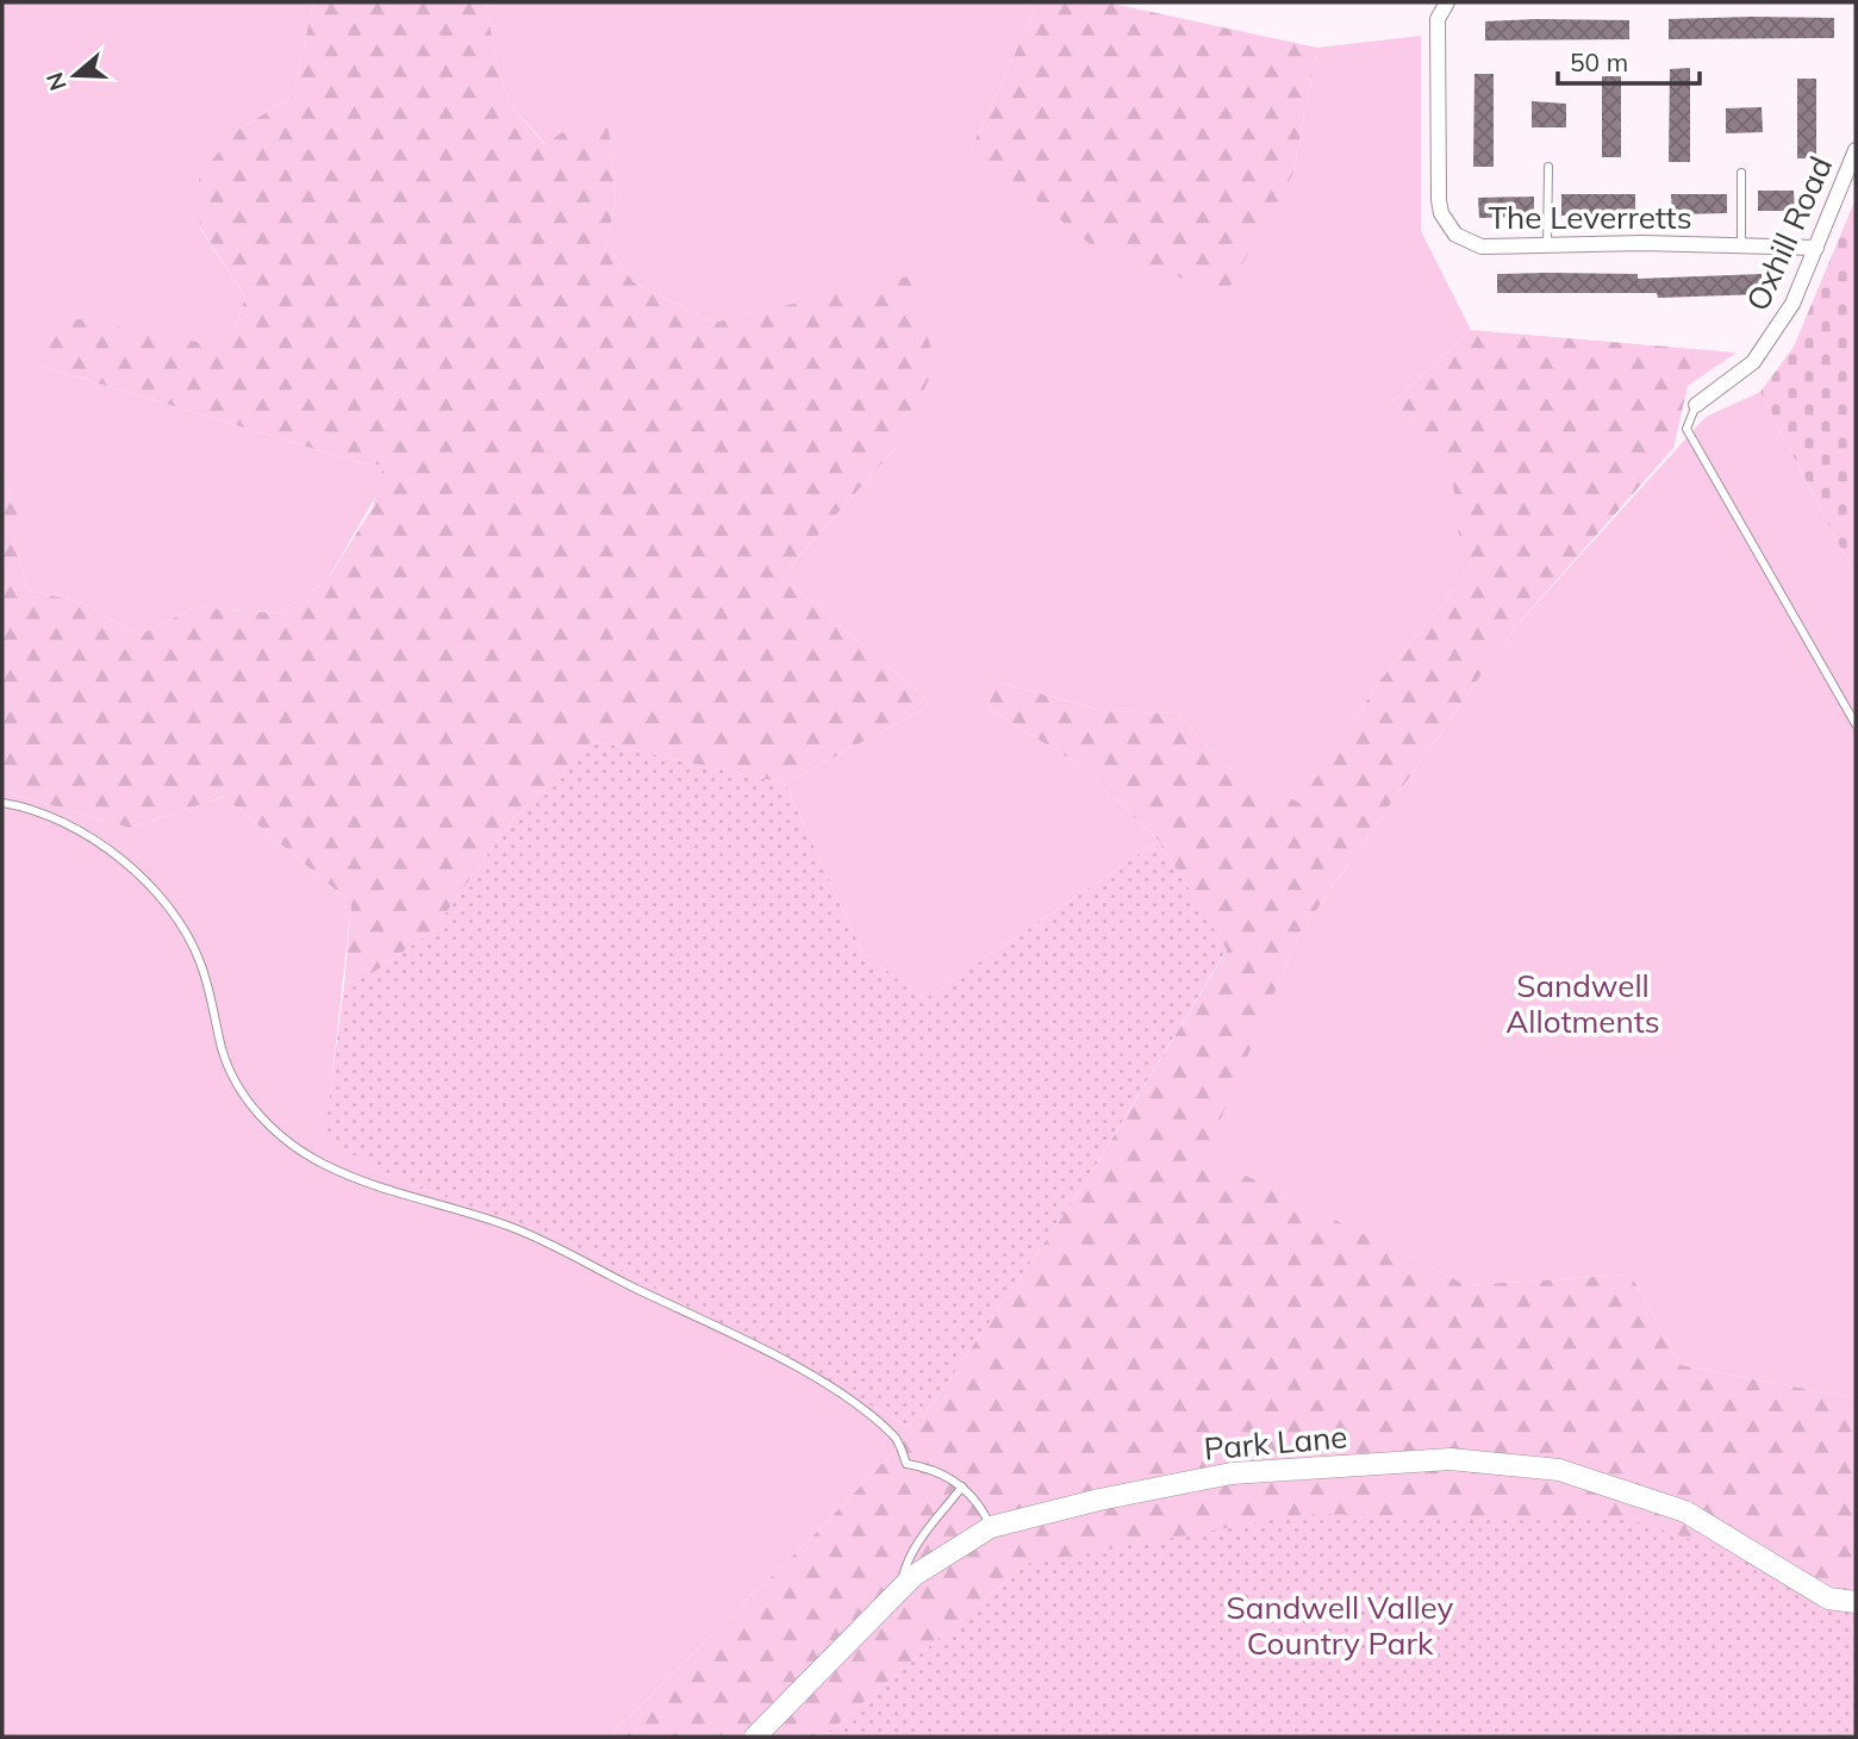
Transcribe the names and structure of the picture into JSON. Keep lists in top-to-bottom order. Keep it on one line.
{"streets":{"street":["The Leverretts","Oxhill Road","Park Lane"]},"crossings":[["The Leverretts","Oxhill Road"]],"parks":["Sandwell Allotments","Sandwell Valley Country Park"],"scale_bar":"50 m","north":"left"}
